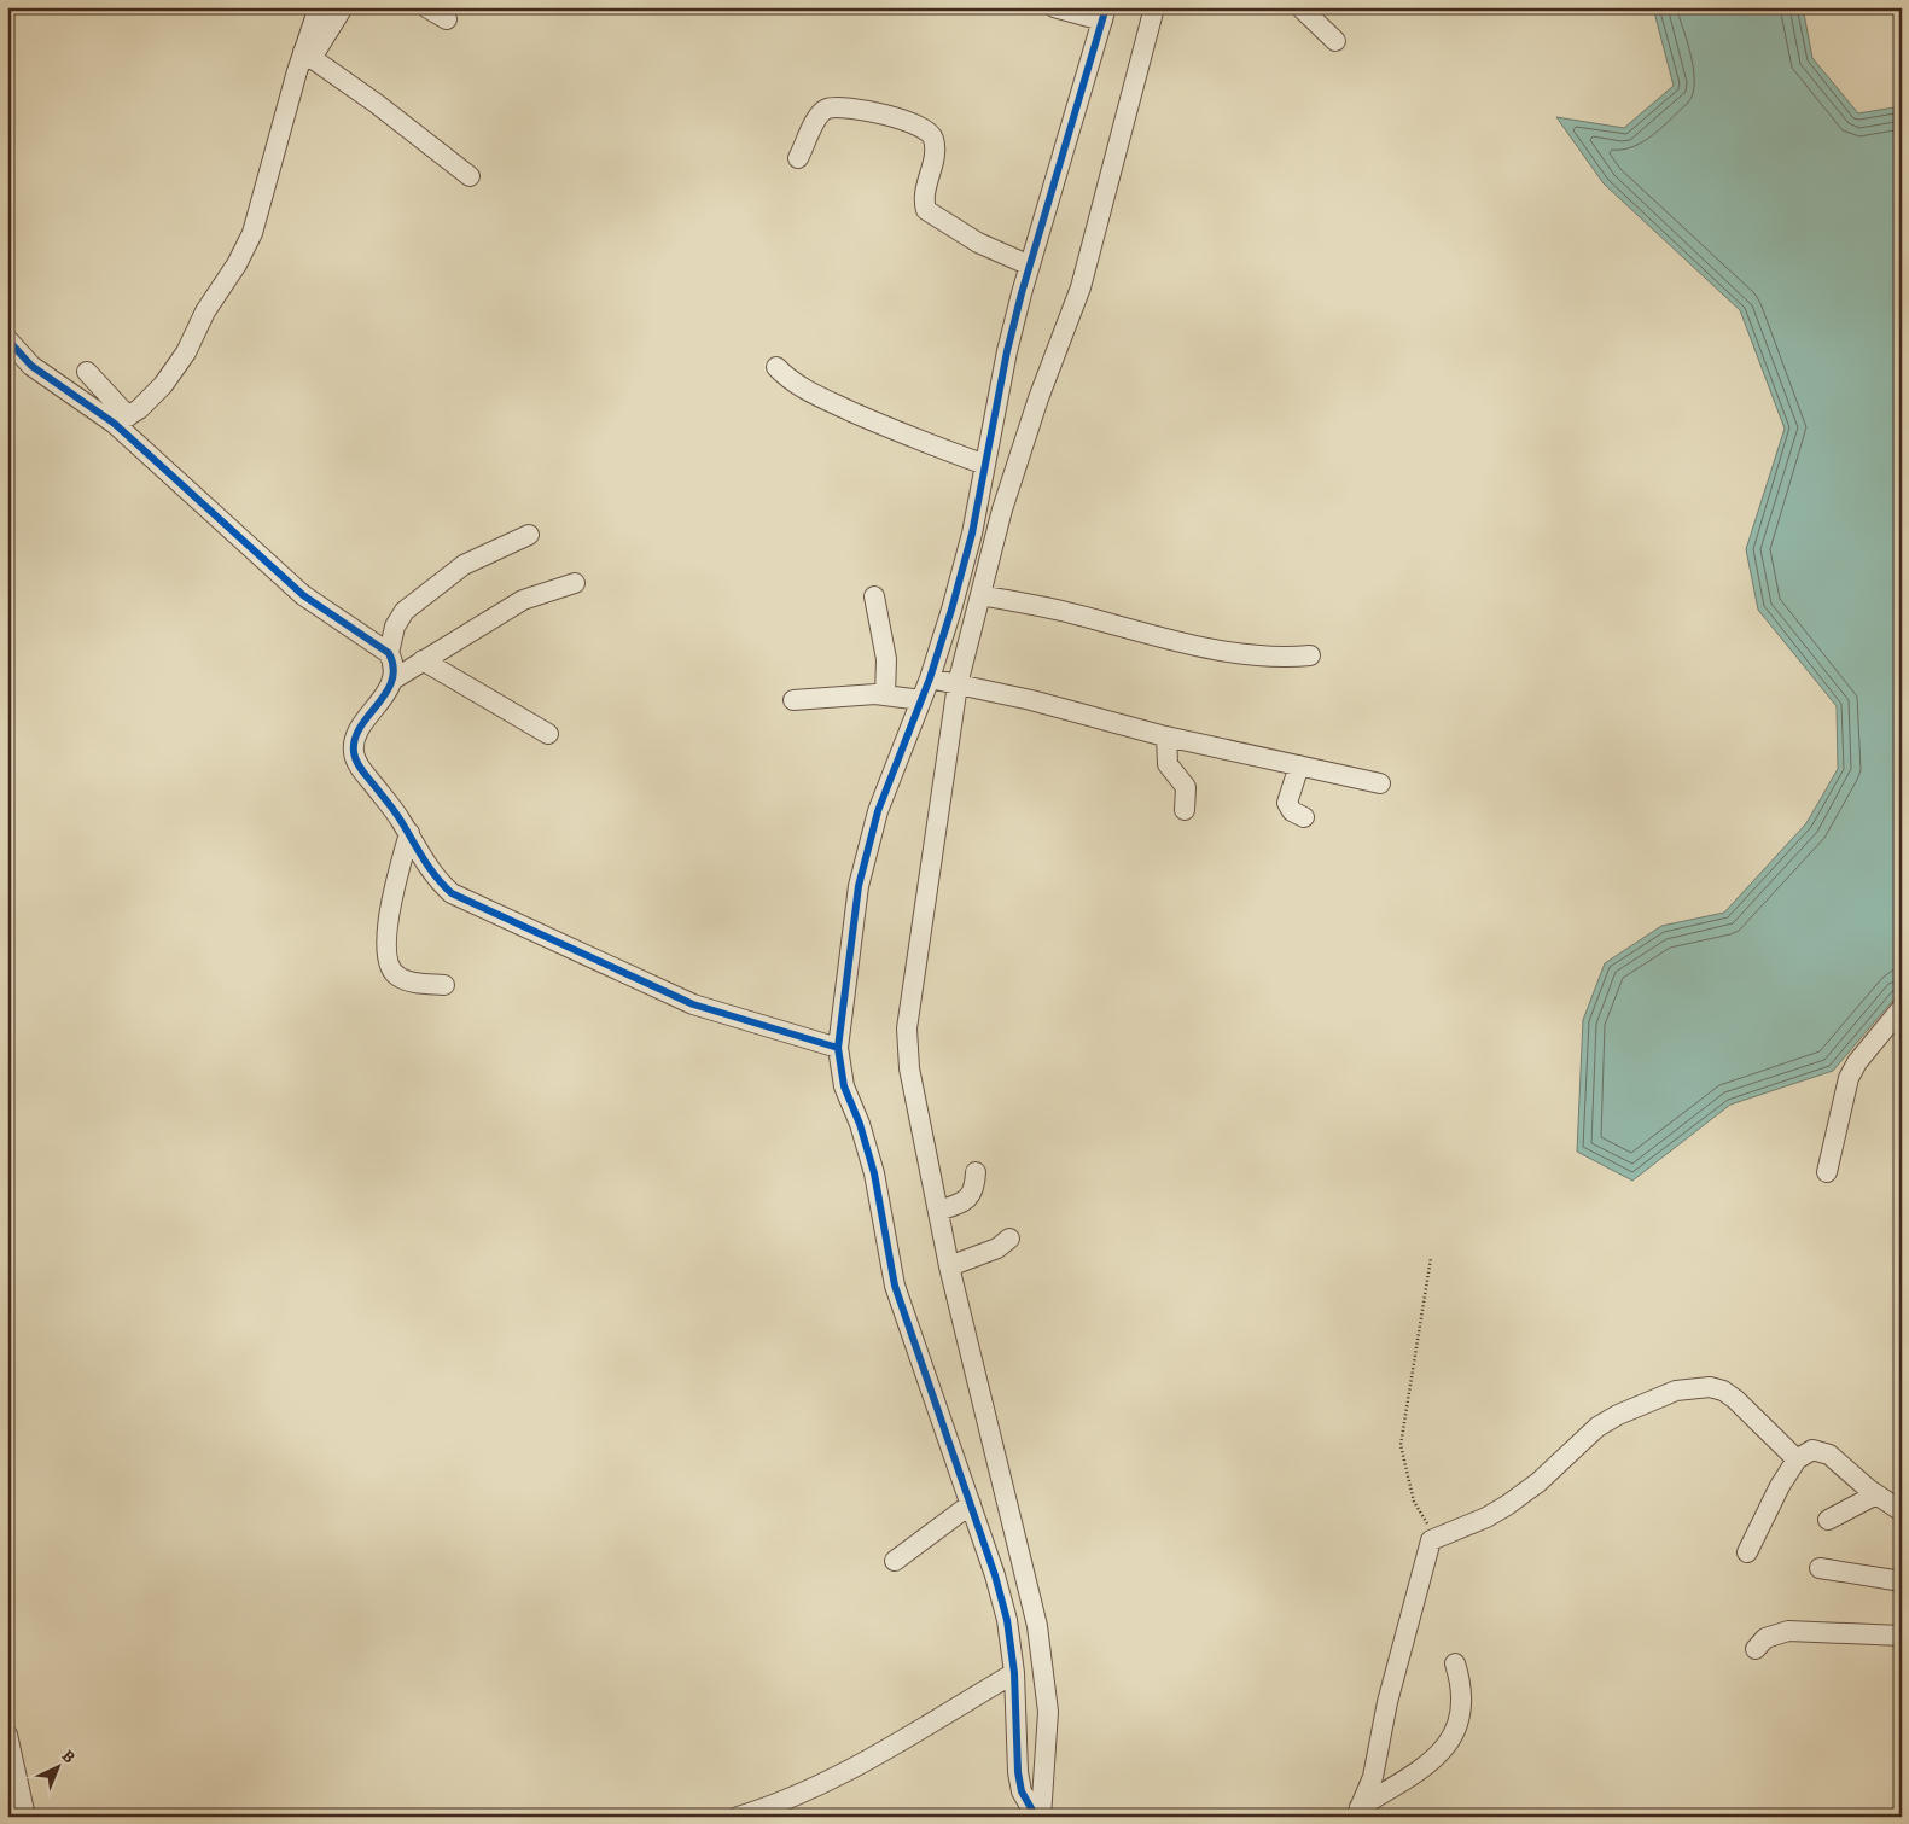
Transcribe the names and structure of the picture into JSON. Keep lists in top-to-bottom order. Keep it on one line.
{"north":"top right"}
